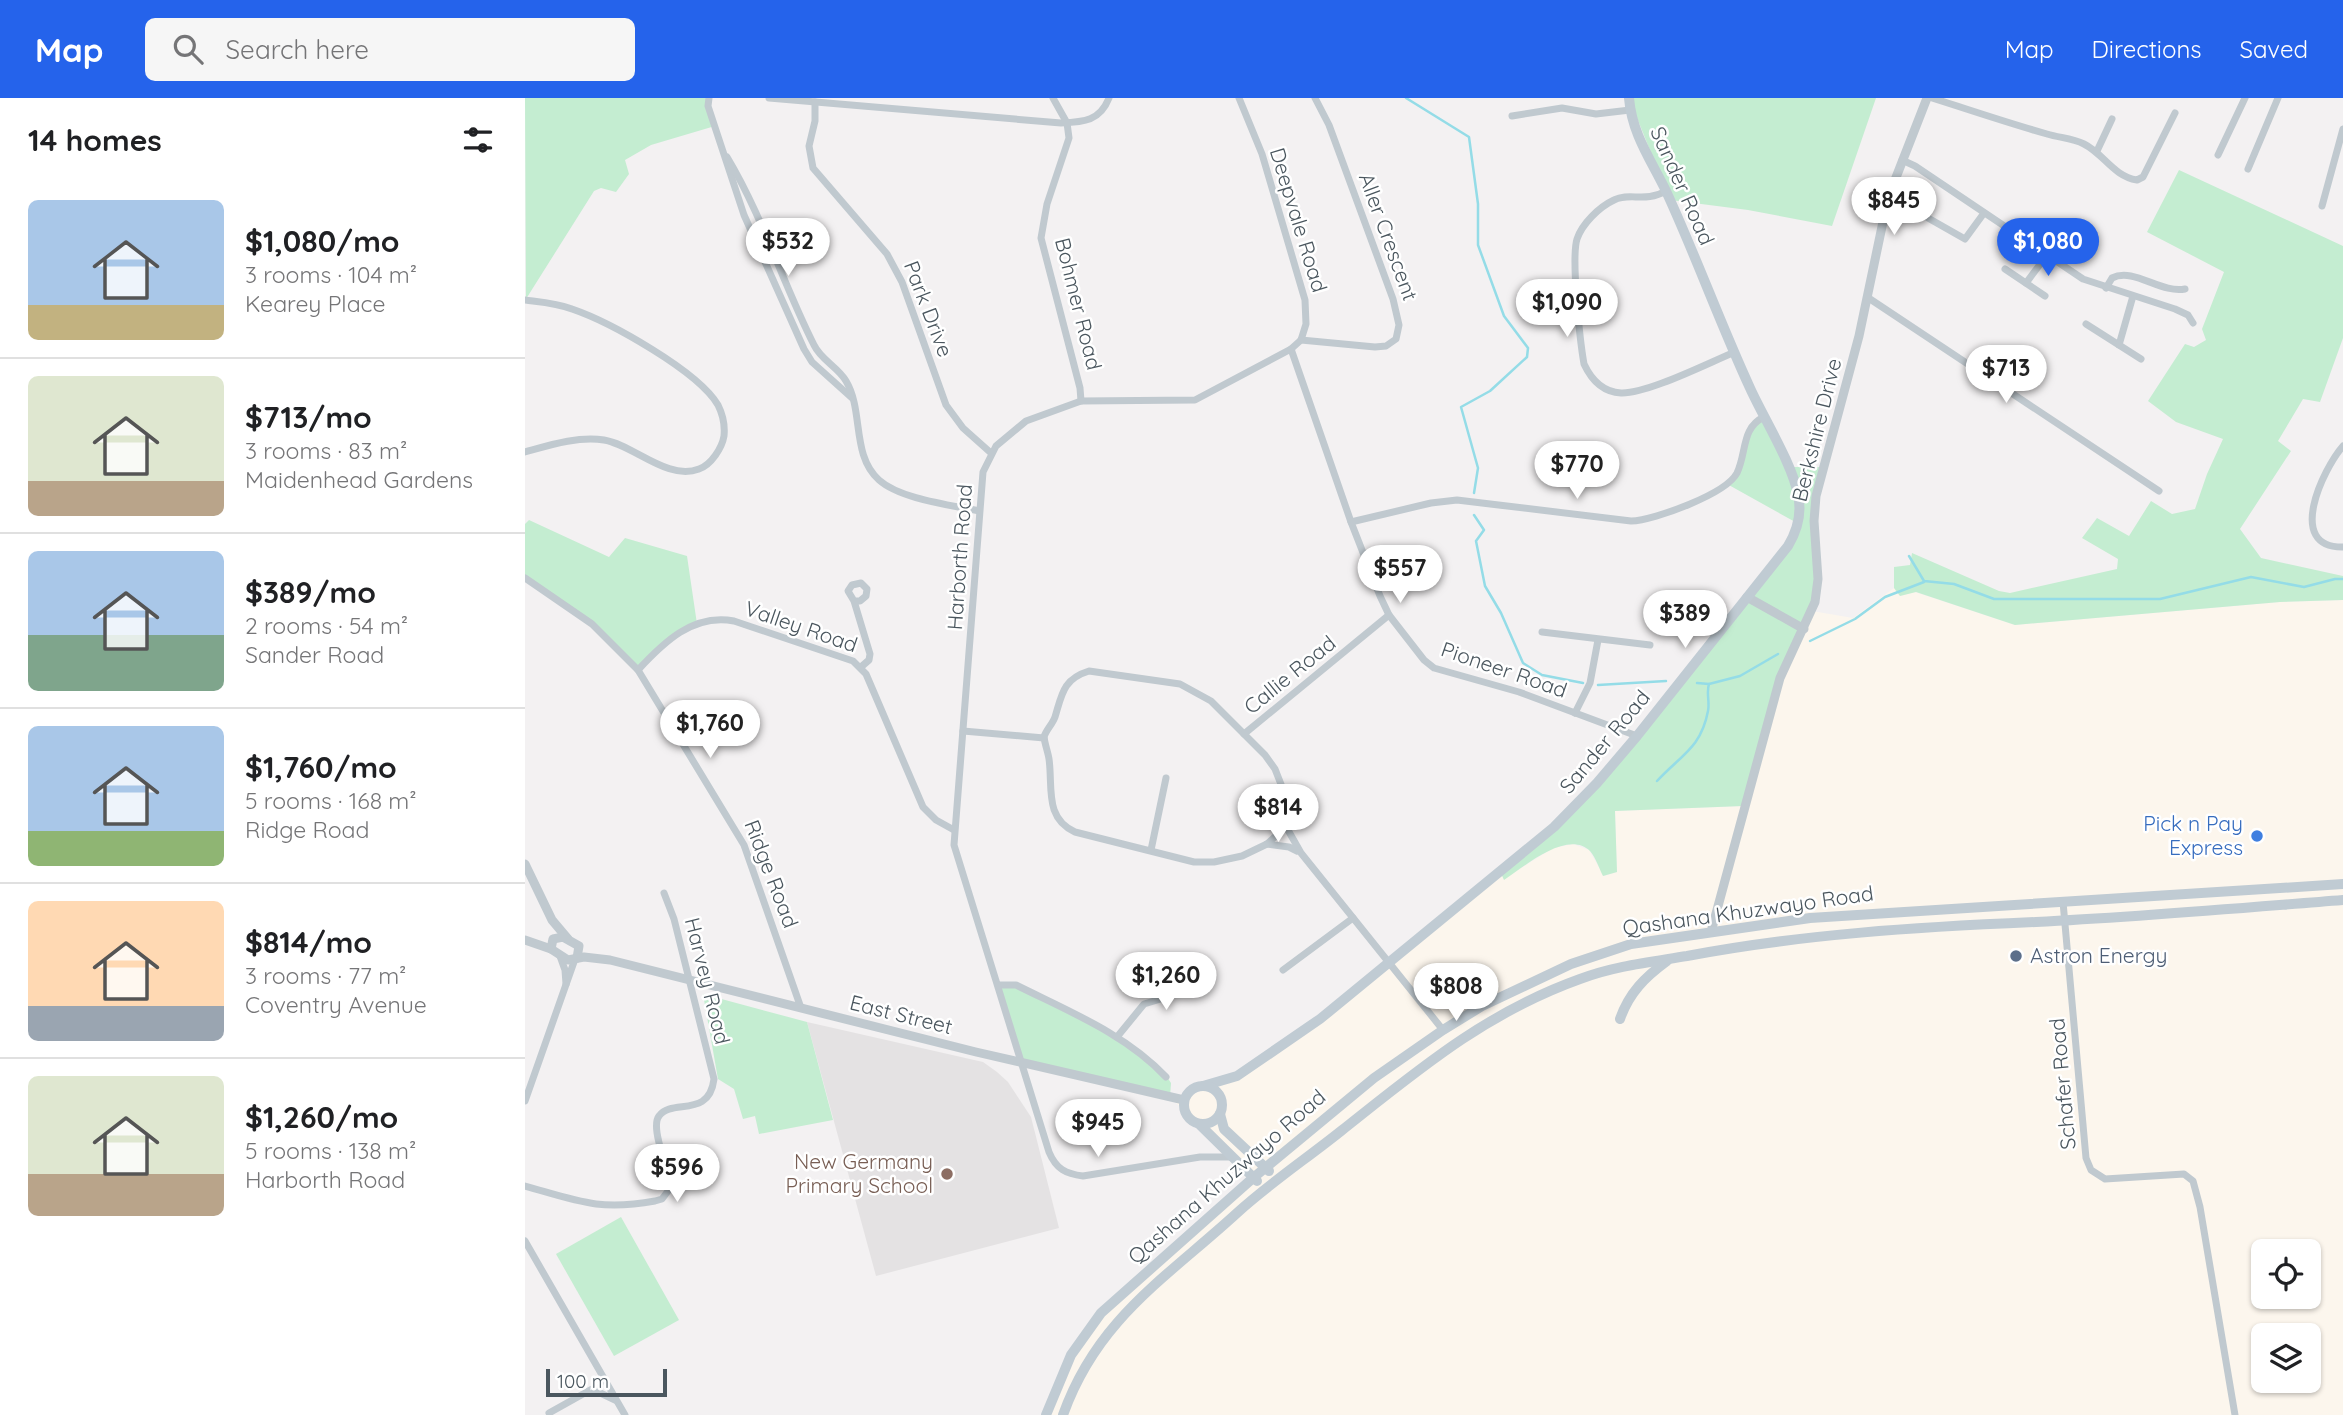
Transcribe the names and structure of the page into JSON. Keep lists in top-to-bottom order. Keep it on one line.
{"streets":{"main road":["Sander Road","Qashana Khuzwayo Road"],"street":["Deepvale Road","Aller Crescent","Bohmer Road","Park Drive","Berkshire Drive","Harborth Road","Valley Road","Pioneer Road","Callie Road","Ridge Road","Harvey Road","East Street","Schafer Road"]},"crossings":[["Sander Road","Pioneer Road"],["Sander Road","East Street"],["Deepvale Road","Aller Crescent"],["Bohmer Road","Harborth Road"],["Park Drive","Harborth Road"],["Berkshire Drive","Qashana Khuzwayo Road"],["Harborth Road","Valley Road"],["Harborth Road","Pioneer Road"],["Harborth Road","East Street"],["Valley Road","Ridge Road"],["Pioneer Road","Callie Road"],["Ridge Road","East Street"],["Qashana Khuzwayo Road","Schafer Road"],["Harvey Road","East Street"]],"places":["Pick n Pay Express","Astron Energy","New Germany Primary School"],"scale_bar":"100 m","page":{"header":"Map","search":"Search here","nav":["Map","Directions","Saved"],"heading":"14 homes","price":["$845","$532","$1,080","$1,090","$713","$770","$557","$389","$1,760","$814","$1,260","$808","$945","$596"],"list":[{"name":"$1,080/mo","note":"3 rooms · 104 m² · Kearey Place"},{"name":"$713/mo","note":"3 rooms · 83 m² · Maidenhead Gardens"},{"name":"$389/mo","note":"2 rooms · 54 m² · Sander Road"},{"name":"$1,760/mo","note":"5 rooms · 168 m² · Ridge Road"},{"name":"$814/mo","note":"3 rooms · 77 m² · Coventry Avenue"},{"name":"$1,260/mo","note":"5 rooms · 138 m² · Harborth Road"}],"scale":"100 m"}}
